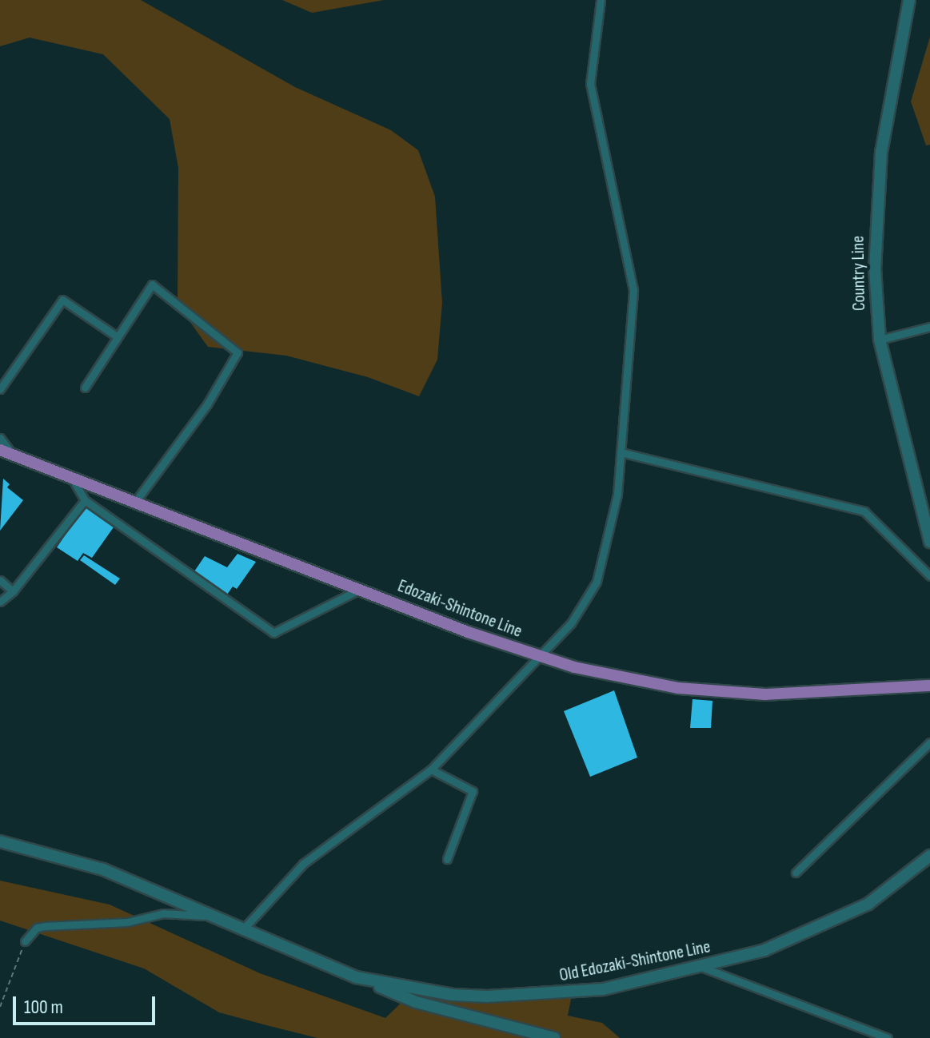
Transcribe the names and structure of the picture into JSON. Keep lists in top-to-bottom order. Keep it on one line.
{"streets":{"main road":["Edozaki-Shintone Line"],"street":["Country Line","Old Edozaki-Shintone Line"]},"scale_bar":"100 m"}
